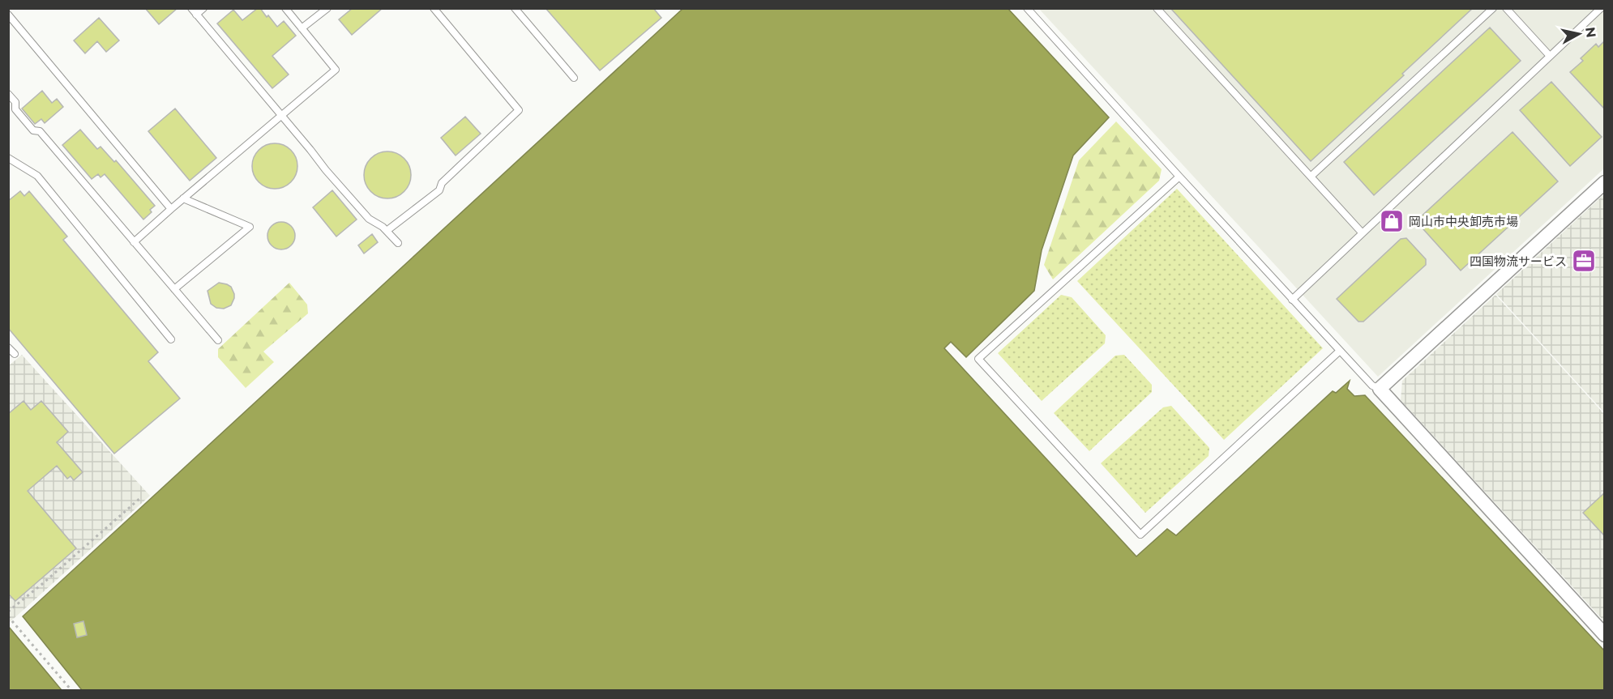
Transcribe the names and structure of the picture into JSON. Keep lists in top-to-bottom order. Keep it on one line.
{"places":{"shop":["岡山市中央卸売市場"],"office":["四国物流サービス"]},"north":"right"}
